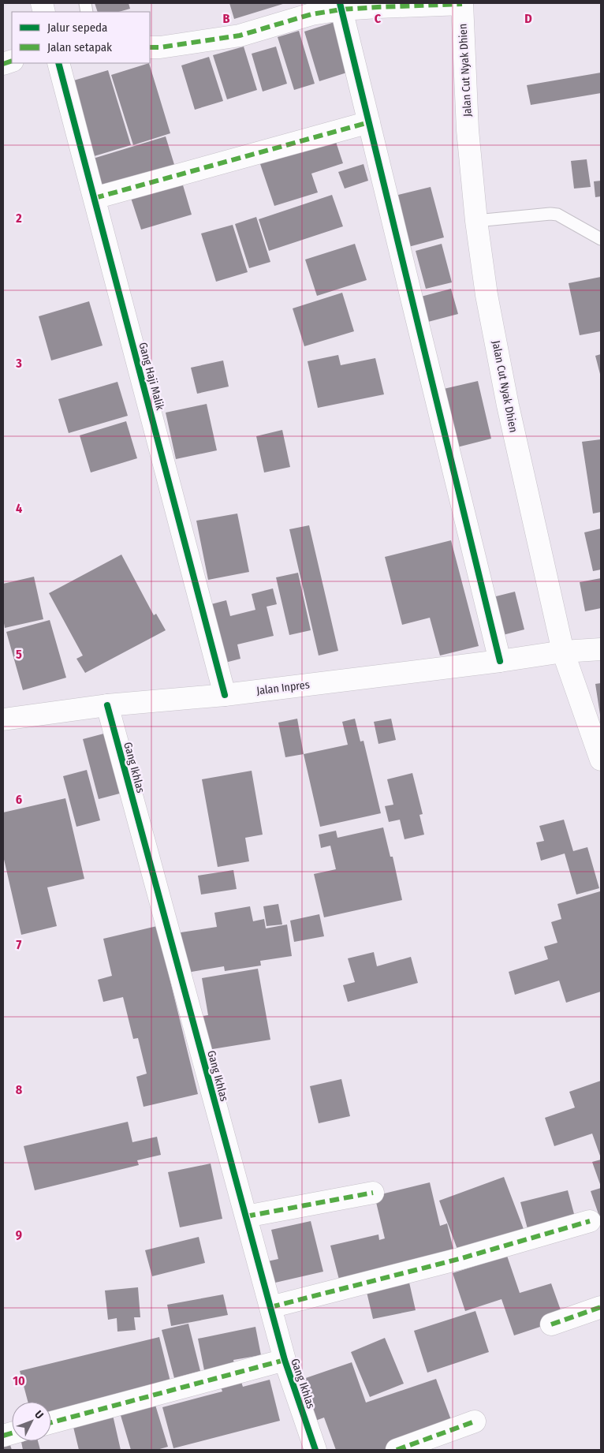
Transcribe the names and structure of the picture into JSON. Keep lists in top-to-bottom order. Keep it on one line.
{"streets":{"street":["Jalan Cut Nyak Dhien","Gang Haji Malik","Jalan Inpres","Gang Ikhlas"]},"crossings":[["Jalan Cut Nyak Dhien","Jalan Inpres"],["Gang Haji Malik","Jalan Inpres"],["Jalan Inpres","Gang Ikhlas"]],"legend":["Jalur sepeda","Jalan setapak"],"north":"top right","grid":{"columns":["B","C","D"],"rows":["2","3","4","5","6","7","8","9","10"]}}
